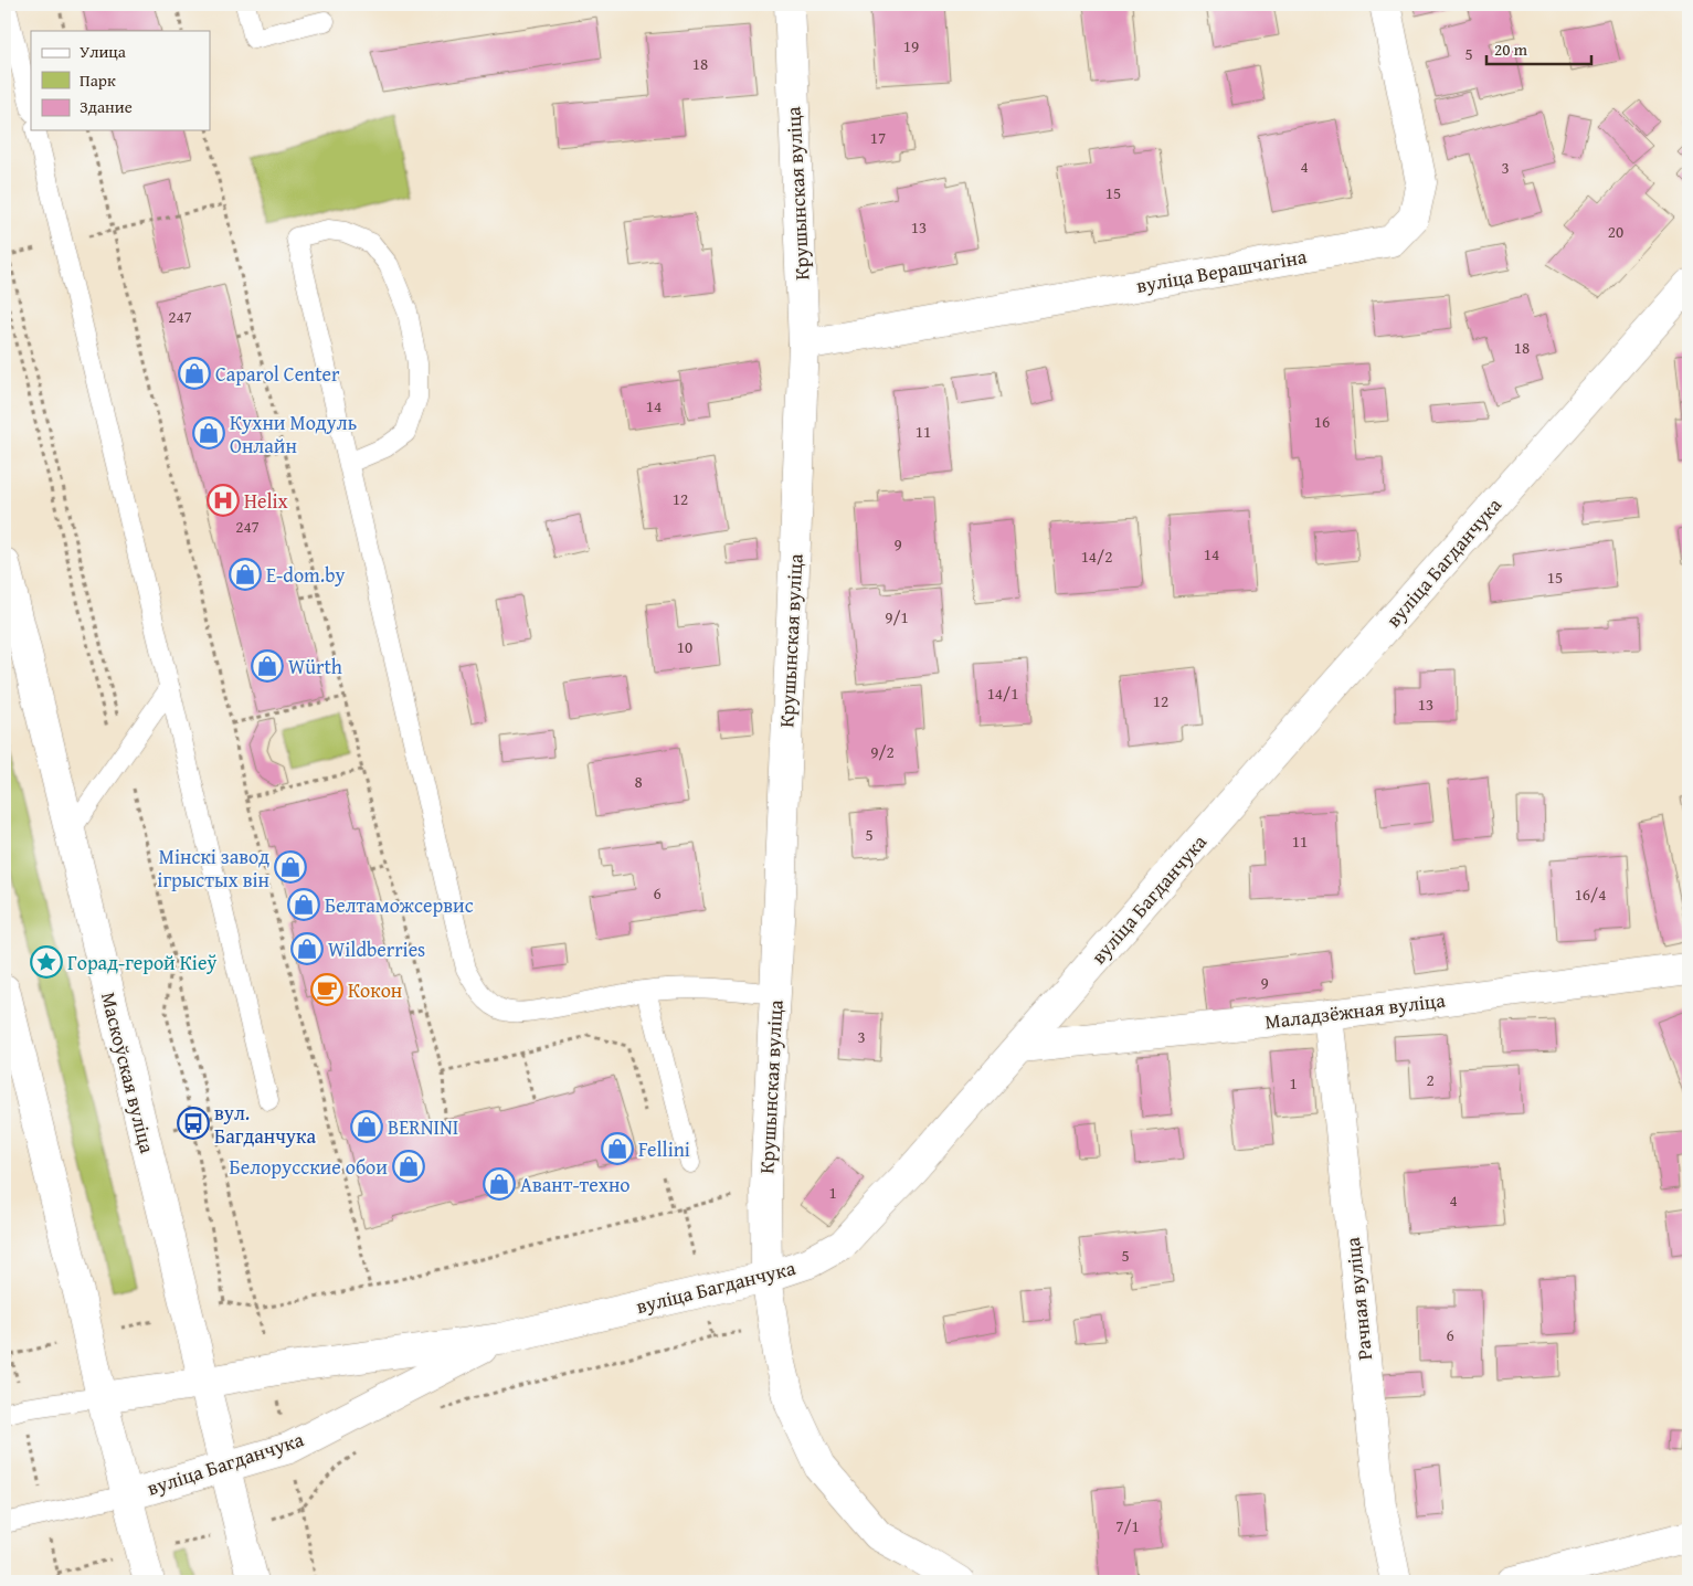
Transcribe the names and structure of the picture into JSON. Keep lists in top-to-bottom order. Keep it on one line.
{"streets":{"street":["Крушынская вуліца","вуліца Верашчагіна","вуліца Багданчука","Маладзёжная вуліца","Маскоўская вуліца","Рачная вуліца"]},"crossings":[["Крушынская вуліца","вуліца Верашчагіна"],["Крушынская вуліца","вуліца Багданчука"],["вуліца Багданчука","Маладзёжная вуліца"],["вуліца Багданчука","Маскоўская вуліца"],["Маладзёжная вуліца","Рачная вуліца"]],"places":{"shop":["Caparol Center","Кухни Модуль Онлайн","E-dom.by","Würth","Мінскі завод ігрыстых він","Белтаможсервис","Wildberries","BERNINI","Fellini","Белорусские обои","Авант-техно"],"hospital":["Helix"],"place":["Горад-герой Кіеў"],"cafe":["Кокон"],"bus stop":["вул. Багданчука"]},"house_numbers":["19","5","18","17","4","3","15","13","20","247","18","14","16","11","12","247","9","14","14/2","15","9/1","10","14/1","12","13","9/2","8","5","11","6","16/4","9","3","2","1","1","4","5","6","7/1"],"legend":["Улица","Парк","Здание"],"scale_bar":"20 m"}
